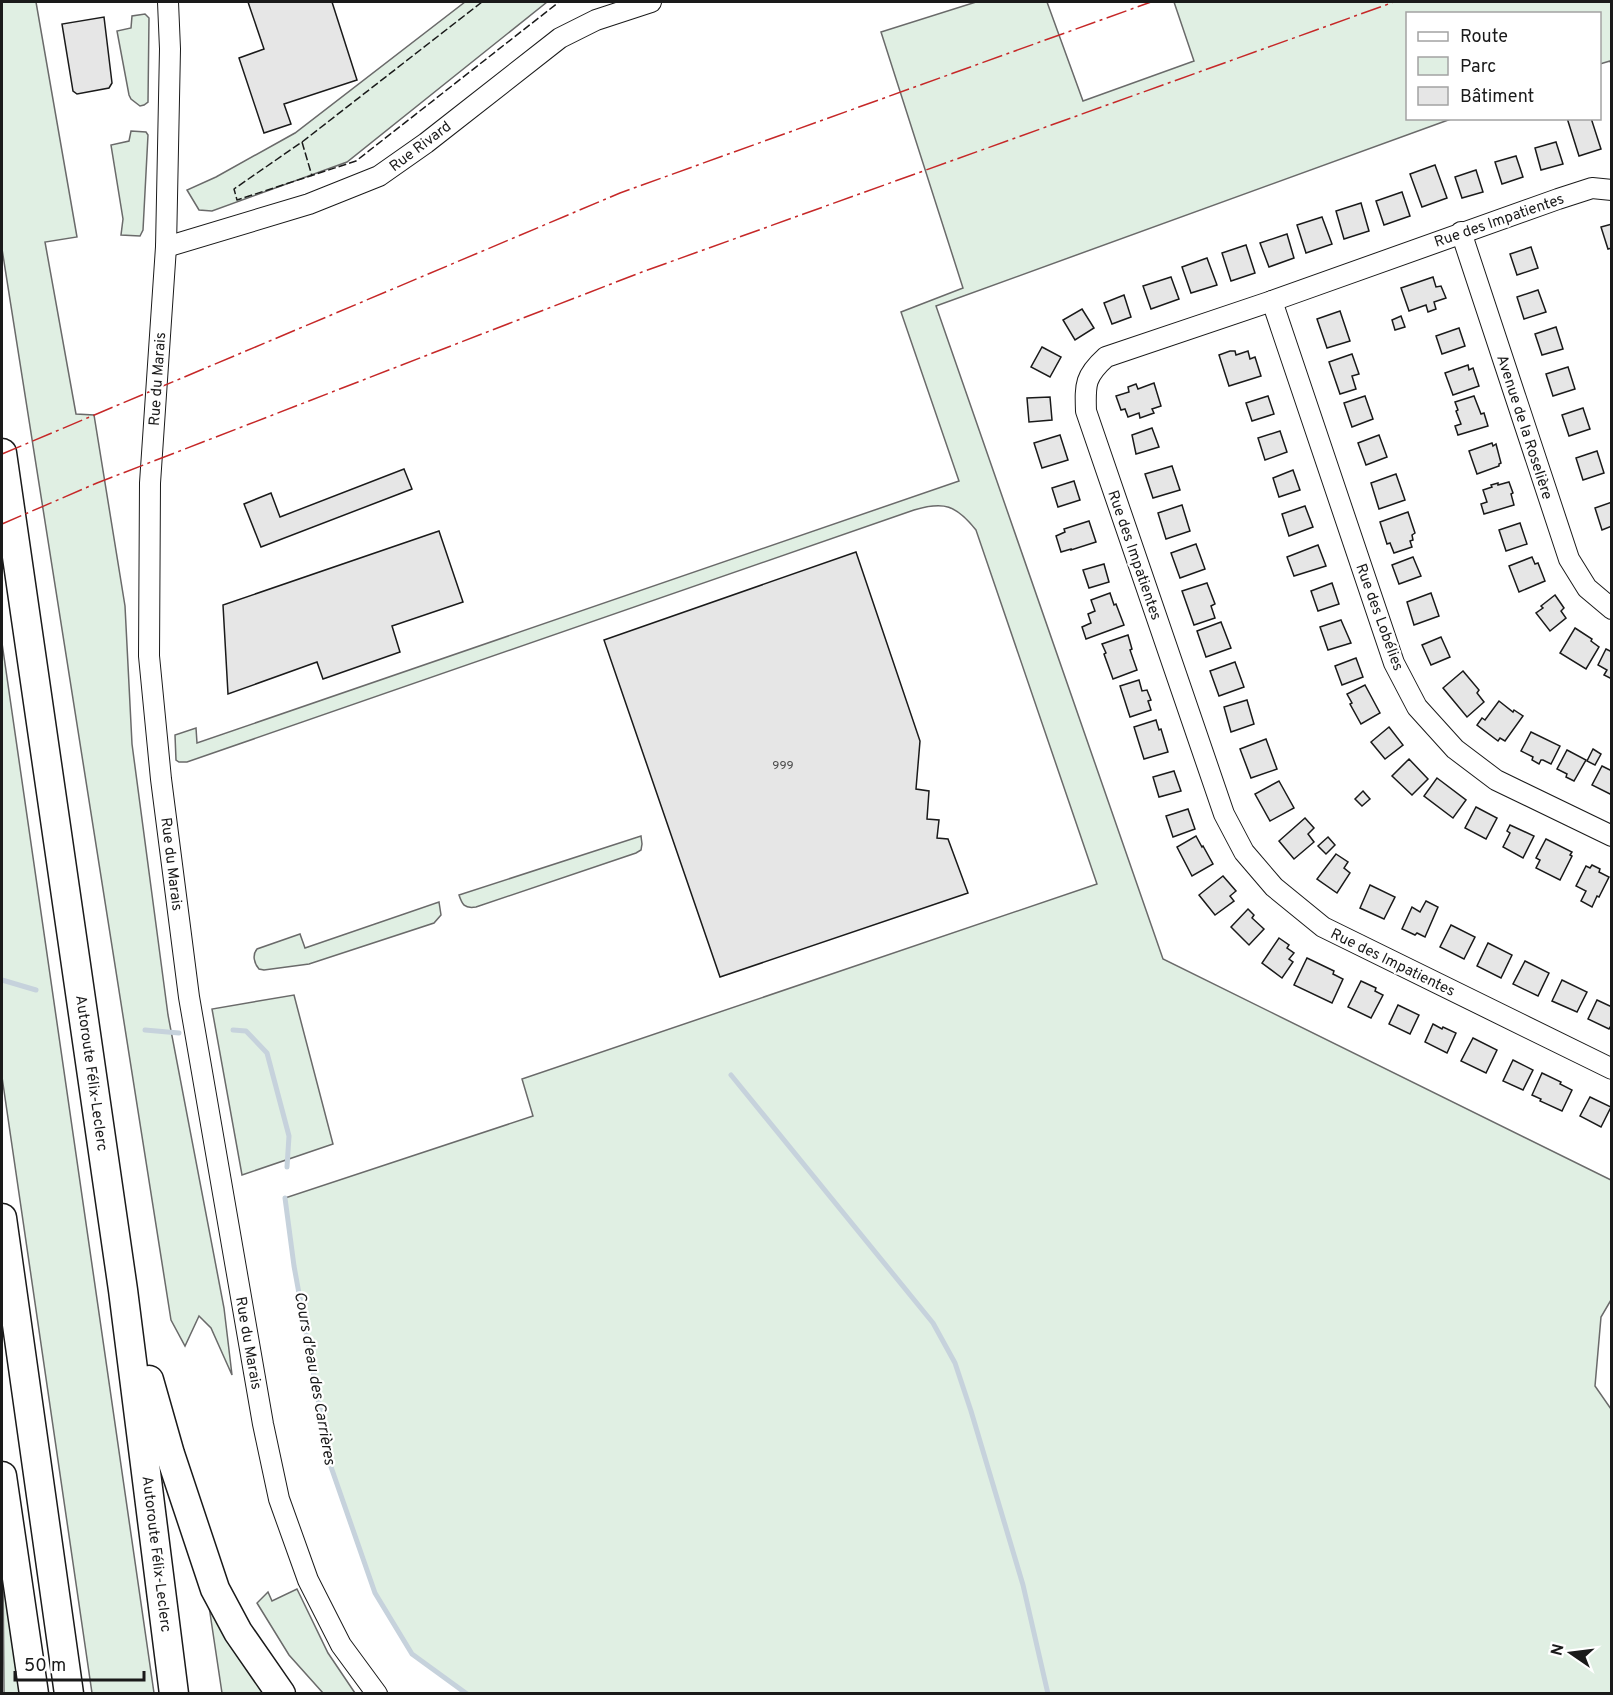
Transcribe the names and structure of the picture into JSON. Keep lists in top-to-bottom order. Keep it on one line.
{"streets":{"highway":["Autoroute Félix-Leclerc"],"street":["Rue Rivard","Rue des Impatientes","Rue du Marais","Avenue de la Roselière","Rue des Lobélies"]},"crossings":[["Rue Rivard","Rue du Marais"],["Rue des Impatientes","Avenue de la Roselière"],["Rue des Impatientes","Rue des Lobélies"]],"water":["Cours d'eau des Carrières"],"house_numbers":["999"],"legend":["Route","Parc","Bâtiment"],"scale_bar":"50 m","north":"left"}
